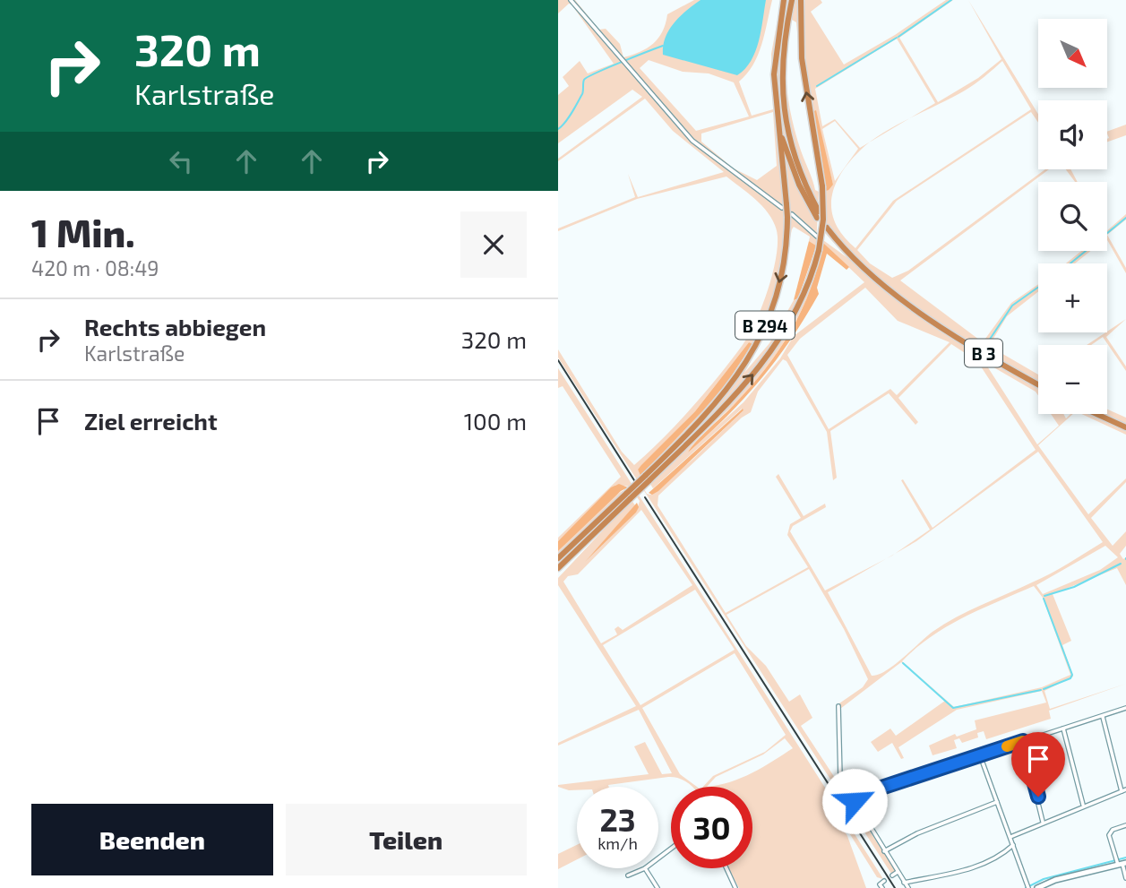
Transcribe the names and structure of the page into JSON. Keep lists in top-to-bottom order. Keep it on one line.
{"streets":{"highway":["B 294","B 3"]},"north":"bottom right","page":{"turn":["320 m","Karlstraße"],"map_buttons":["+","−"],"heading":["1 Min.","420 m · 08:49"],"list":[{"name":"Rechts abbiegen","note":"Karlstraße","value":"320 m"},{"name":"Ziel erreicht","value":"100 m"}],"speed":"23 km/h","limit":"30","buttons":["Beenden","Teilen"]}}
